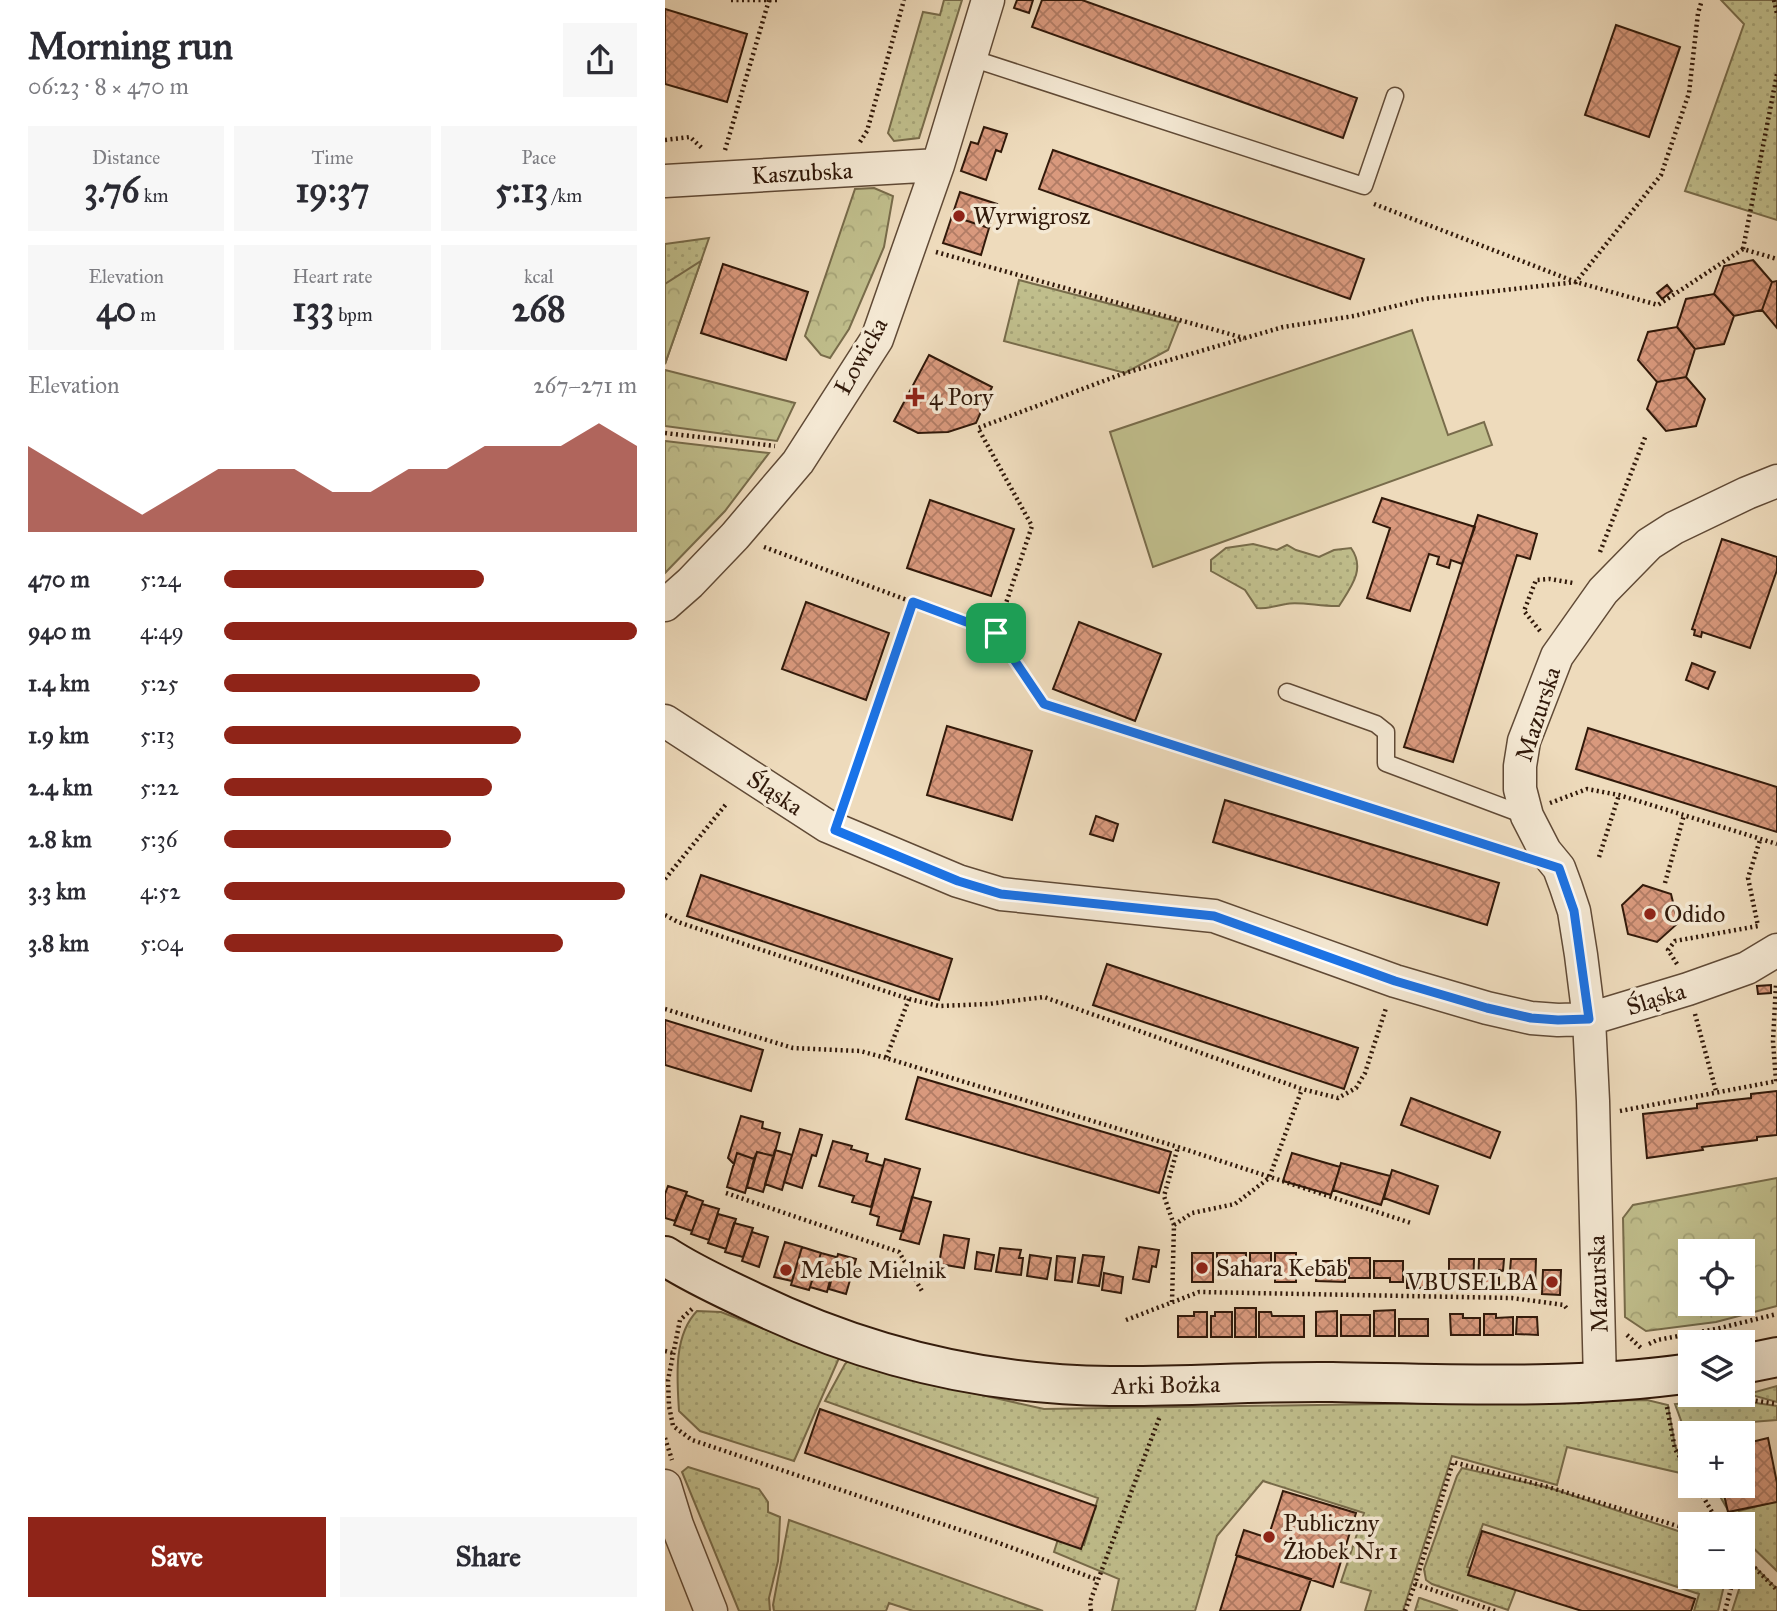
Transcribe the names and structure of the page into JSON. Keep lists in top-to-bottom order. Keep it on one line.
{"streets":{"street":["Kaszubska","Łowicka","Mazurska","Śląska","Arki Bożka"]},"crossings":[["Kaszubska","Łowicka"],["Mazurska","Śląska"],["Mazurska","Arki Bożka"]],"places":{"other":["Wyrwigrosz","Odido","Sahara Kebab","Meble Mielnik","VBUSELBA","Publiczny Żłobek Nr 1"],"health":["4 Pory"]},"page":{"heading":["Morning run","06:23 · 8 × 470 m"],"stats":[["Distance","3.76 km"],["Time","19:37"],["Pace","5:13 /km"],["Elevation","40 m"],["Heart rate","133 bpm"],["kcal","268"]],"chart":["Elevation","267–271 m"],"list":[{"name":"470 m","note":"5:24"},{"name":"940 m","note":"4:49"},{"name":"1.4 km","note":"5:25"},{"name":"1.9 km","note":"5:13"},{"name":"2.4 km","note":"5:22"},{"name":"2.8 km","note":"5:36"},{"name":"3.3 km","note":"4:52"},{"name":"3.8 km","note":"5:04"}],"map_buttons":["+","−"],"buttons":["Save","Share"]}}
